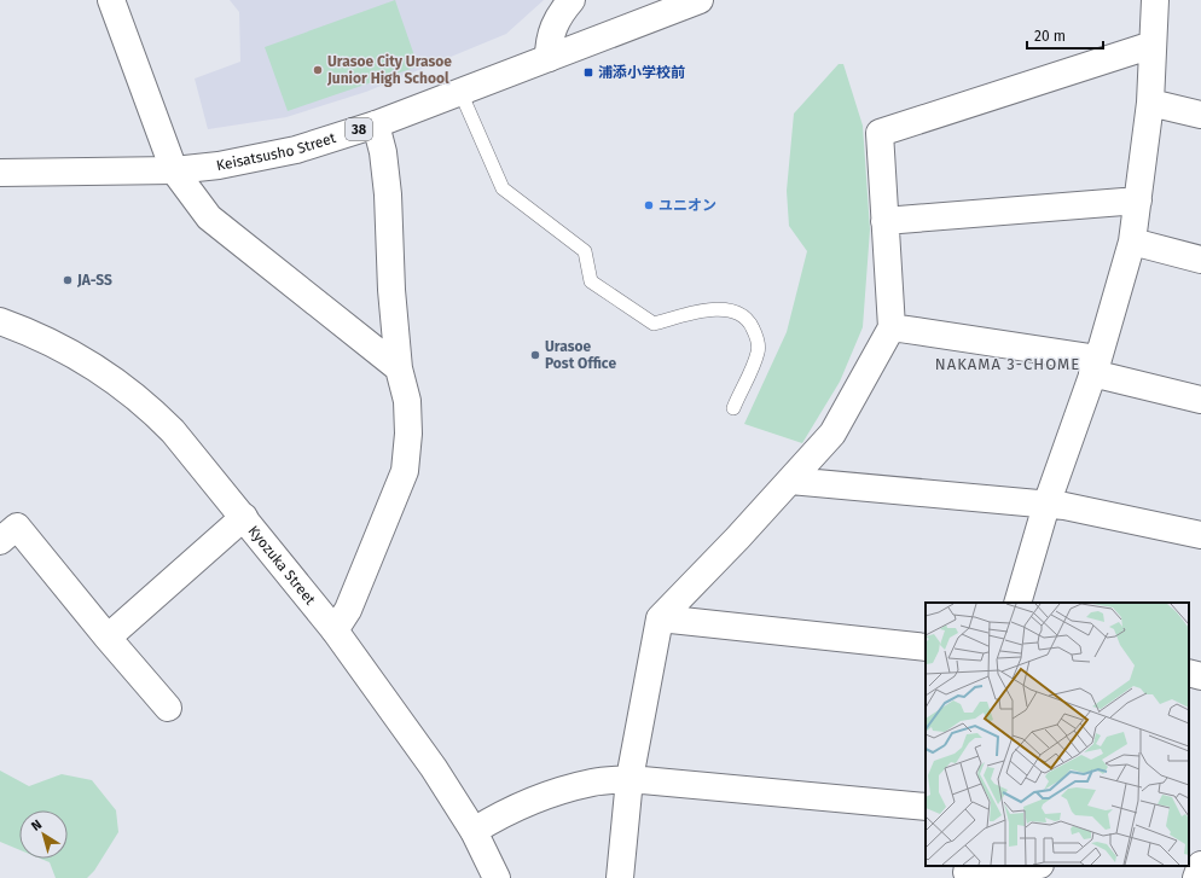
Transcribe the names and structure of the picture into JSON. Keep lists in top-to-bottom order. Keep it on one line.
{"streets":{"street":["38","Keisatsusho Street","Kyozuka Street"]},"districts":["NAKAMA 3-CHOME"],"places":{"other":["Urasoe City Urasoe Junior High School","ユニオン","JA-SS","Urasoe Post Office"],"transit":["浦添小学校前"]},"scale_bar":"20 m","north":"top left"}
